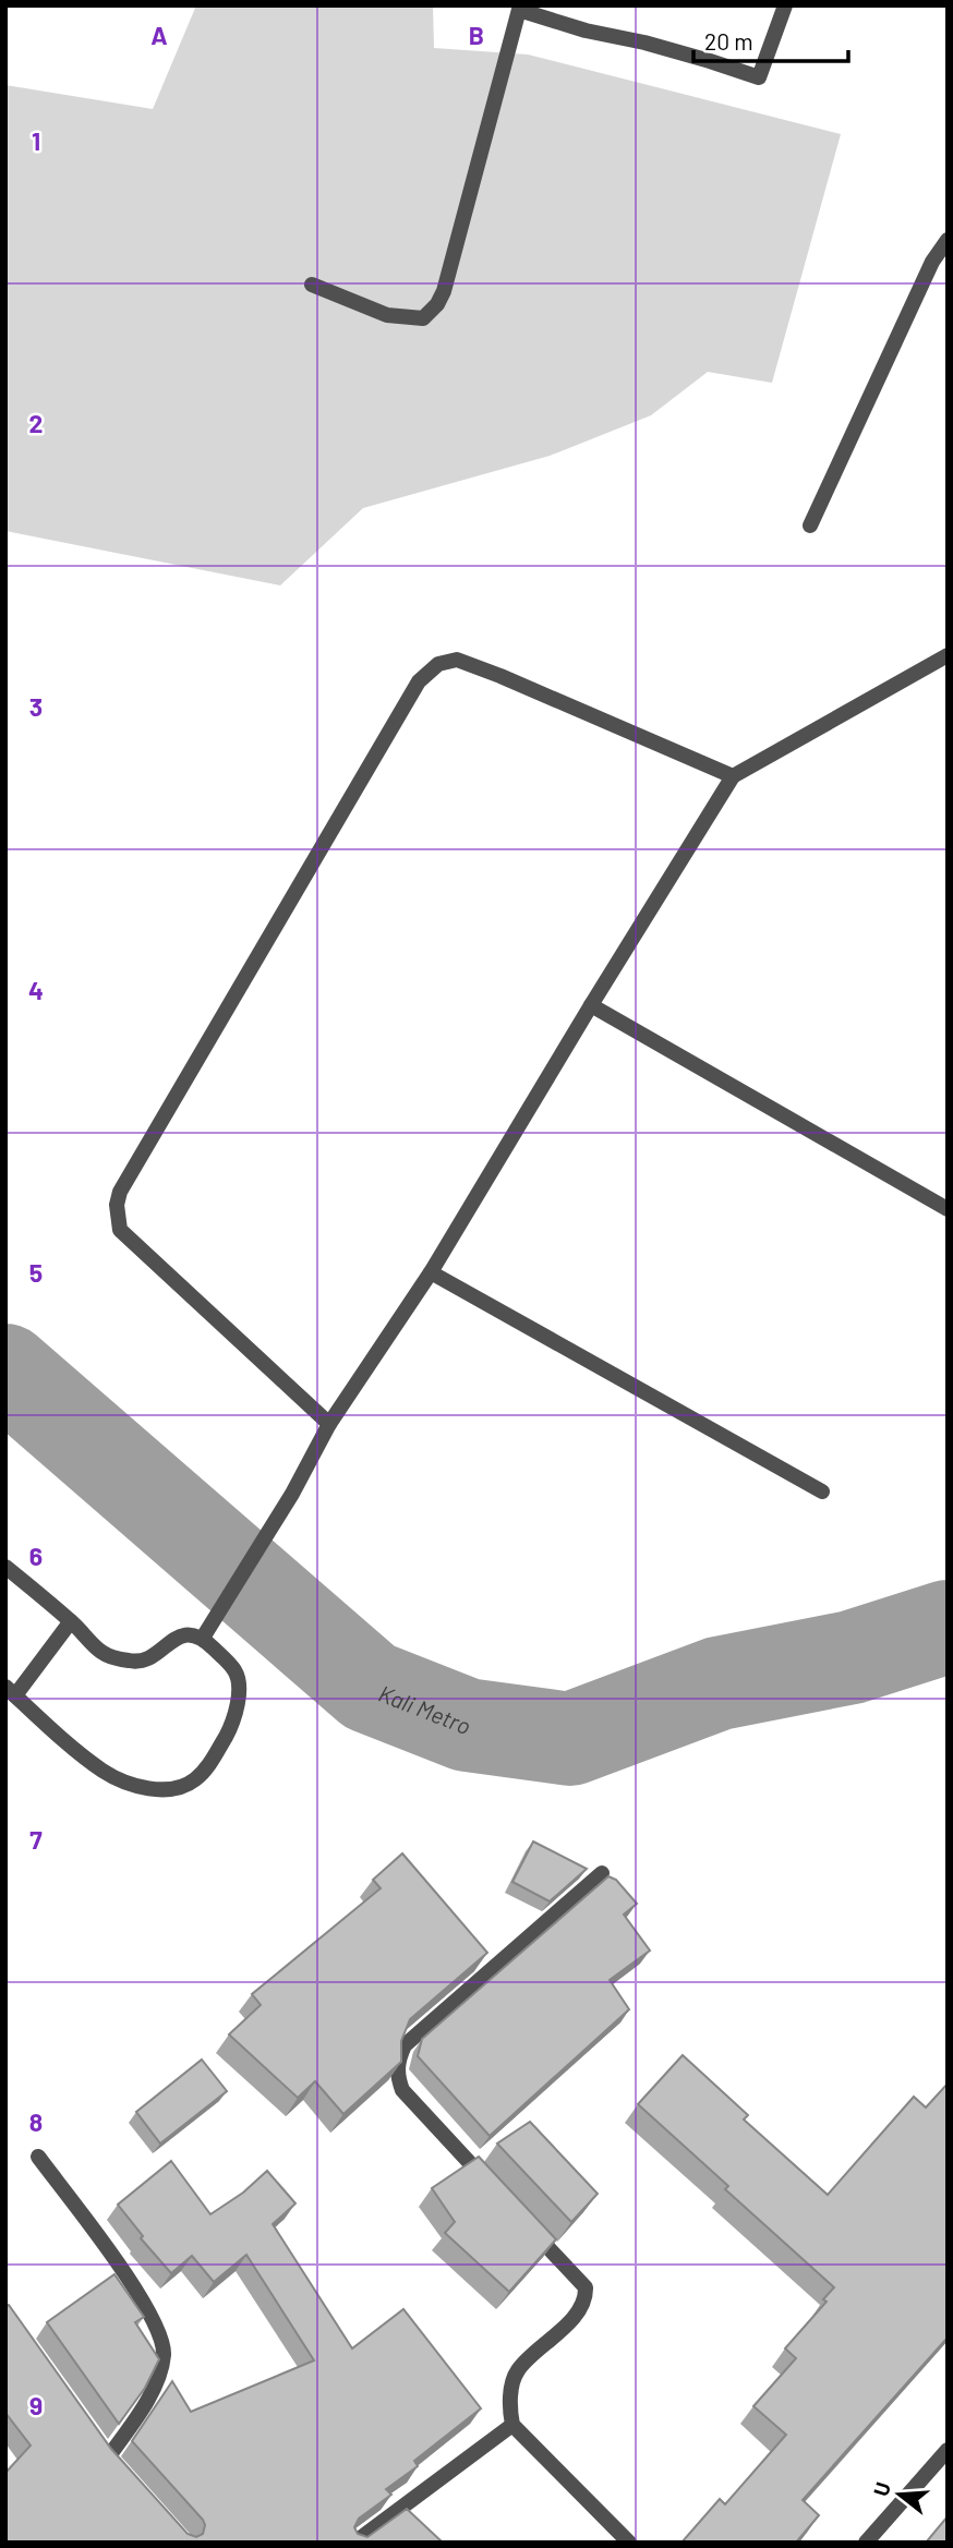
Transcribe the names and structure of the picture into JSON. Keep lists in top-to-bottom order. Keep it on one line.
{"water":["Kali Metro"],"scale_bar":"20 m","north":"left","grid":{"columns":["A","B"],"rows":["1","2","3","4","5","6","7","8","9"]}}
